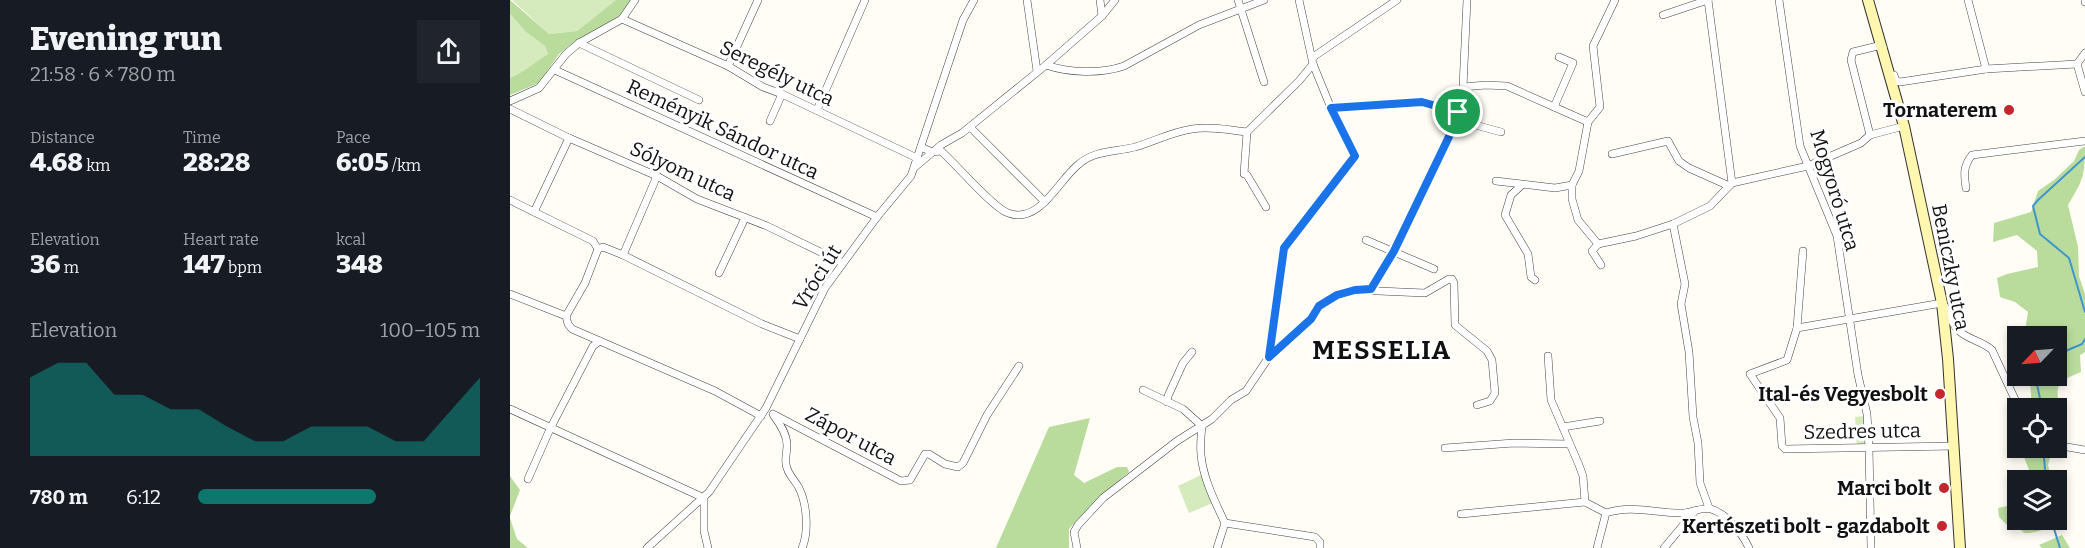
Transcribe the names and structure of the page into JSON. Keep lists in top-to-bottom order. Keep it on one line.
{"streets":{"main road":["Beniczky utca"],"street":["Seregély utca","Reményik Sándor utca","Sólyom utca","Mogyoró utca","Vróci út","Szedres utca","Zápor utca"]},"crossings":[["Seregély utca","Vróci út"],["Reményik Sándor utca","Vróci út"],["Sólyom utca","Vróci út"],["Mogyoró utca","Szedres utca"],["Beniczky utca","Szedres utca"]],"districts":["MESSELIA"],"places":["Tornaterem","Ital-és Vegyesbolt","Marci bolt","Kertészeti bolt - gazdabolt"],"north":"bottom left","page":{"heading":["Evening run","21:58 · 6 × 780 m"],"stats":[["Distance","4.68 km"],["Time","28:28"],["Pace","6:05 /km"],["Elevation","36 m"],["Heart rate","147 bpm"],["kcal","348"]],"chart":["Elevation","100–105 m"],"list":[{"name":"780 m","note":"6:12"}]}}
